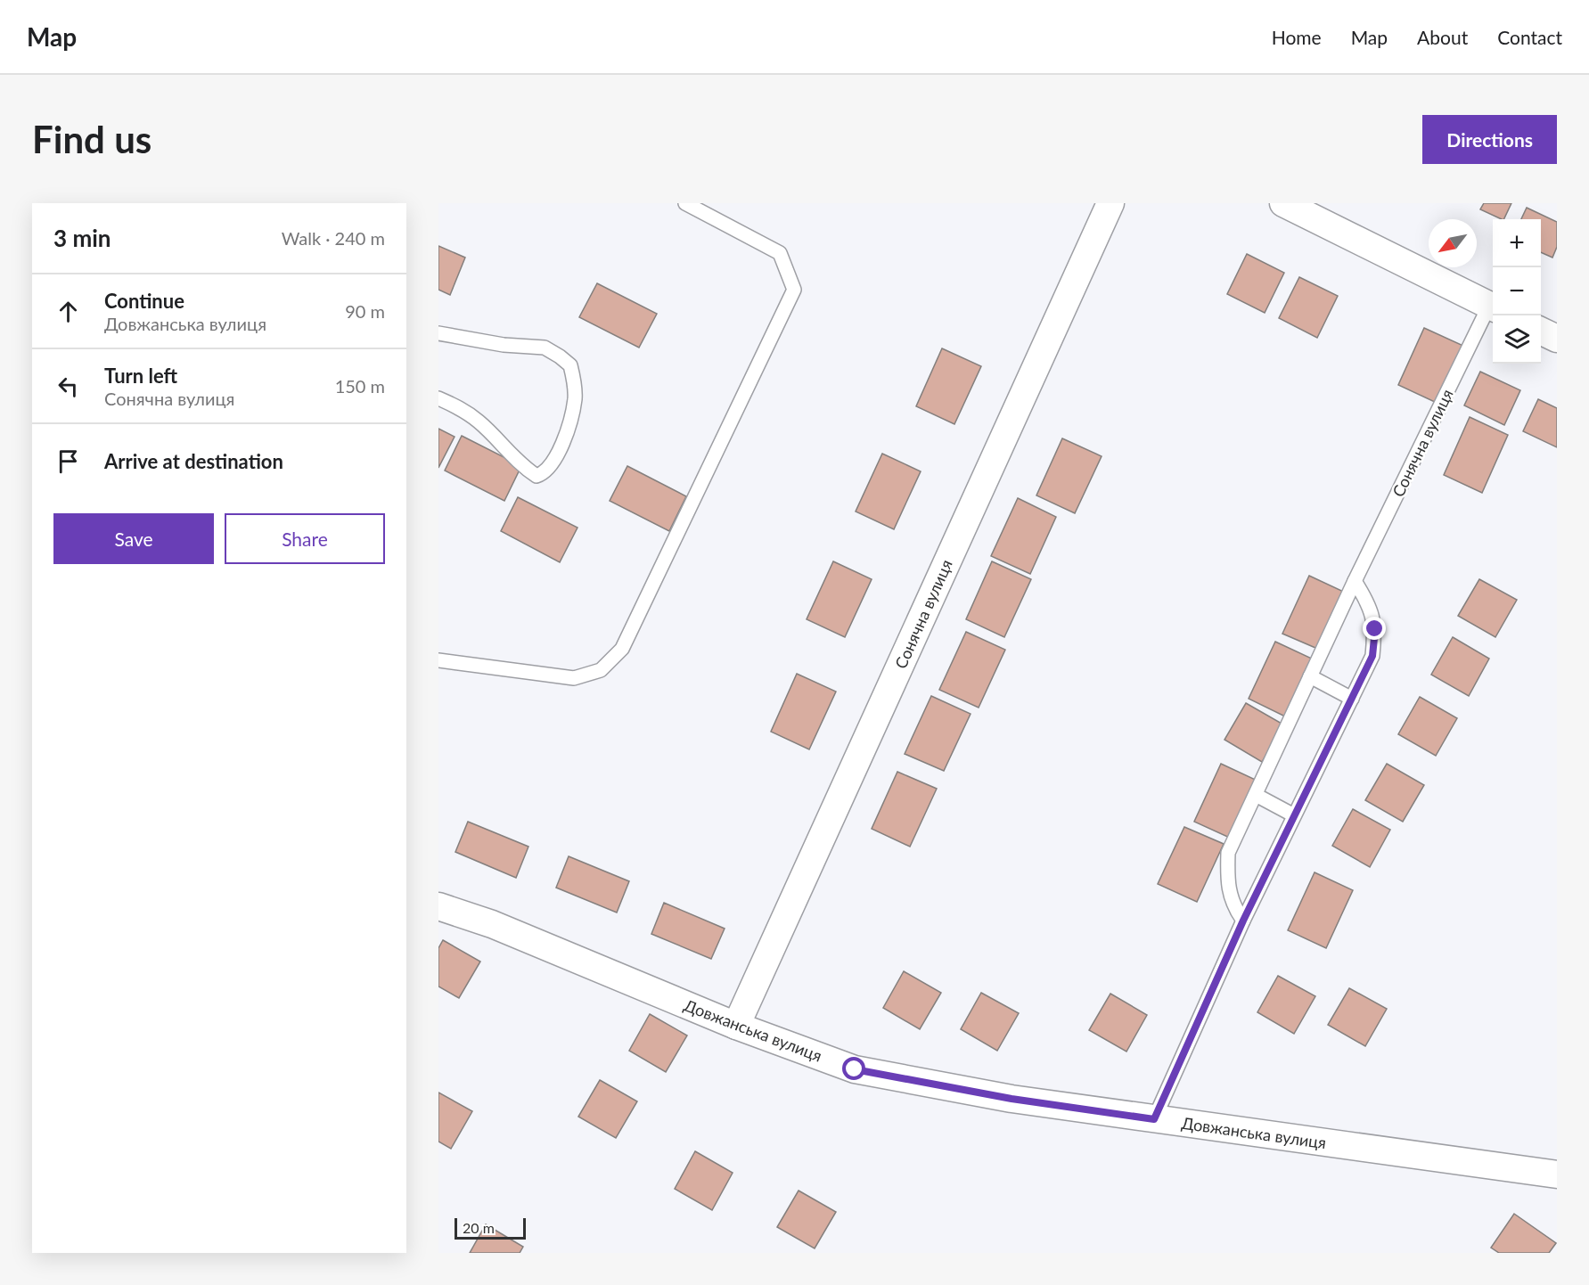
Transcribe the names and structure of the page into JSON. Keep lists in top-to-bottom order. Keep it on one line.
{"streets":{"street":["Сонячна вулиця","Довжанська вулиця"]},"crossings":[["Сонячна вулиця","Довжанська вулиця"]],"scale_bar":"20 m","north":"bottom left","page":{"header":"Map","nav":["Home","Map","About","Contact"],"buttons":["Directions",["Save","Share"]],"title":"Find us","heading":["3 min","Walk · 240 m"],"map_buttons":["+","−"],"list":[["Continue","Довжанська вулиця","90 m"],["Turn left","Сонячна вулиця","150 m"],"Arrive at destination"],"scale":"20 m"}}
